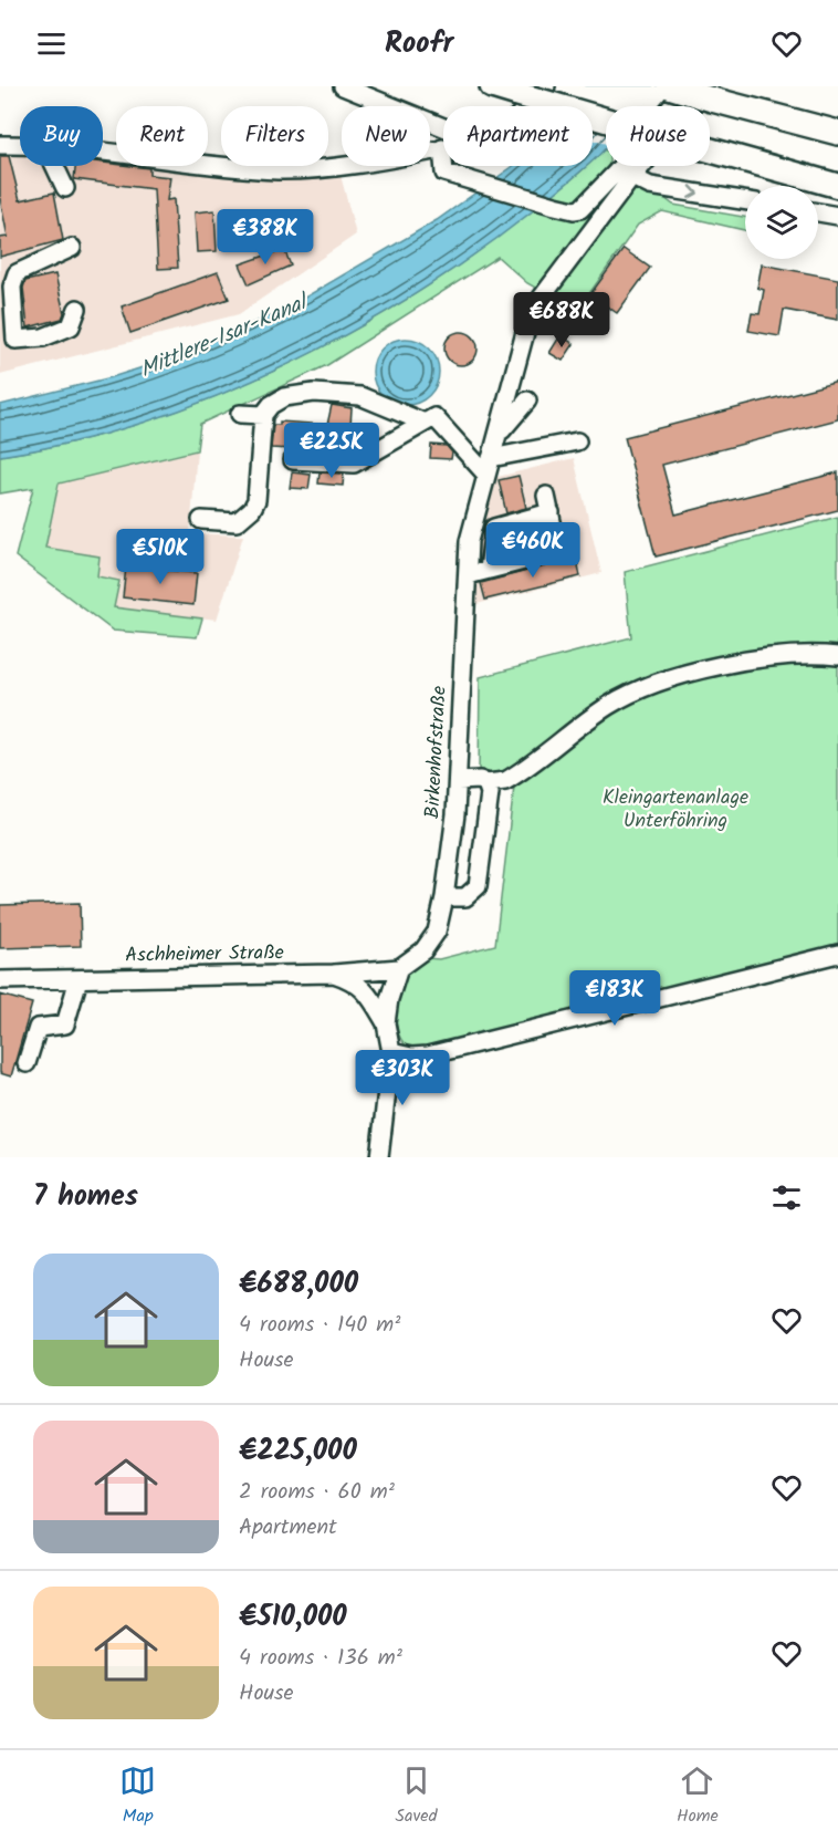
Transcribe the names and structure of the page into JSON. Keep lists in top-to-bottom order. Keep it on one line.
{"streets":{"street":["Birkenhofstraße","Aschheimer Straße"]},"water":["Mittlere-Isar-Kanal"],"parks":["Kleingartenanlage Unterföhring"],"page":{"header":"Roofr","chip":["Buy","Rent","Filters","New","Apartment","House"],"price":["€388K","€688K","€225K","€460K","€510K","€183K","€303K"],"heading":"7 homes","list":[{"name":"€688,000","note":"4 rooms · 140 m² · House"},{"name":"€225,000","note":"2 rooms · 60 m² · Apartment"},{"name":"€510,000","note":"4 rooms · 136 m² · House"}],"tabs":["Map","Saved","Home"]}}
